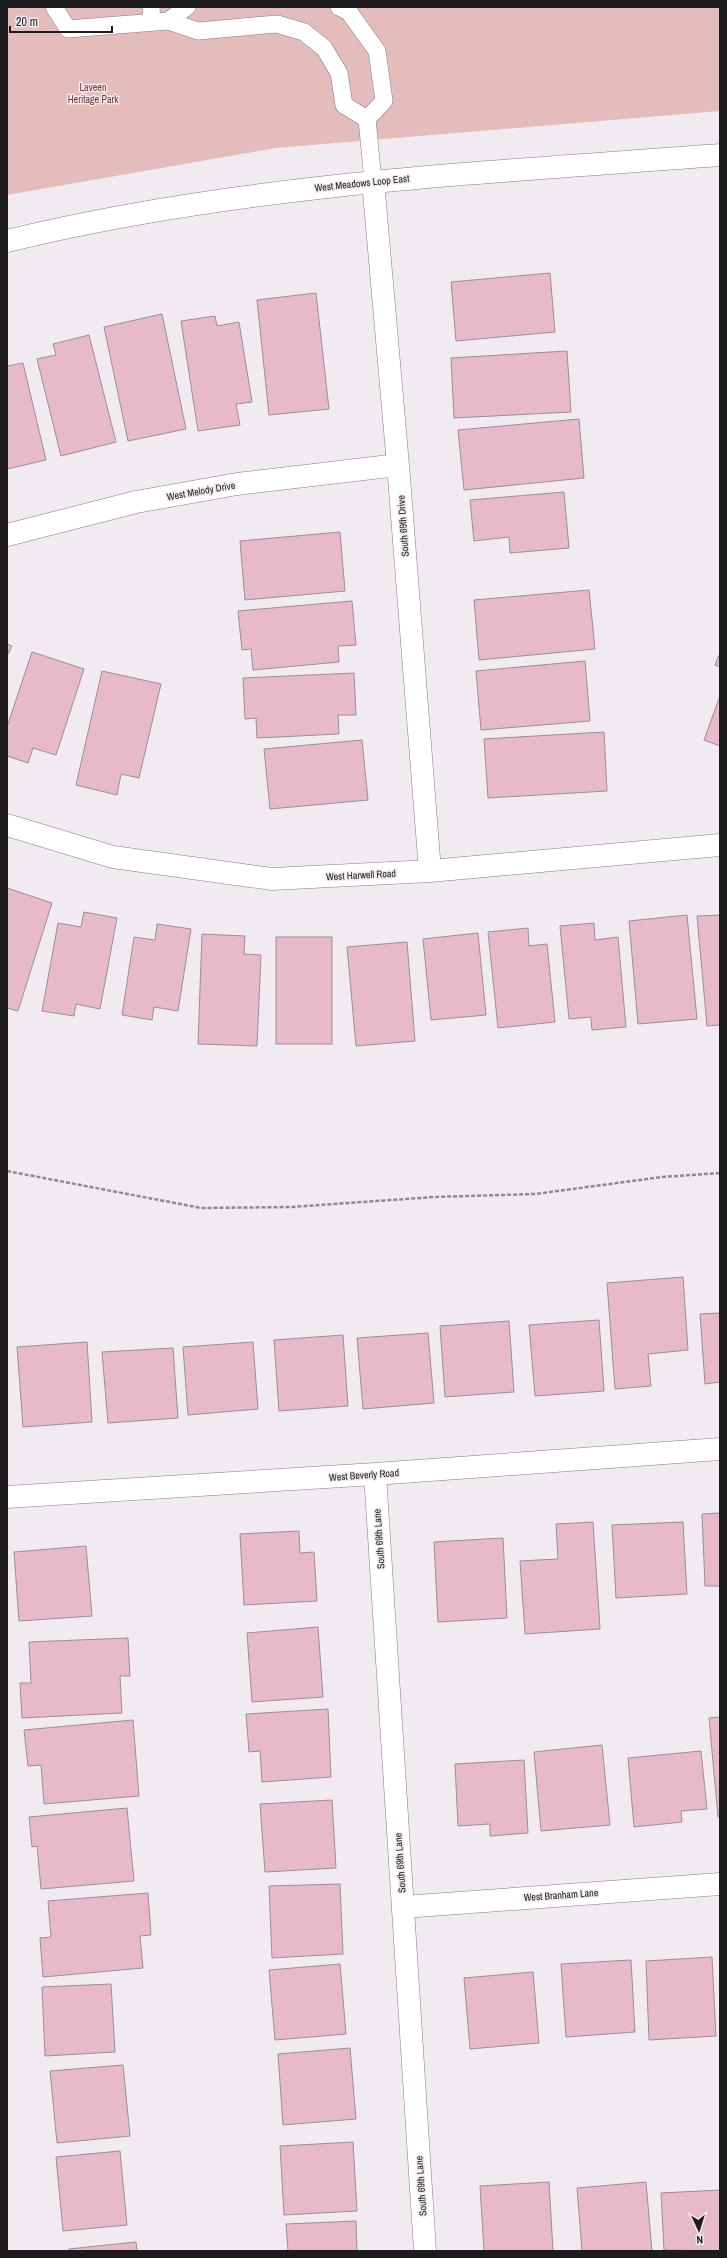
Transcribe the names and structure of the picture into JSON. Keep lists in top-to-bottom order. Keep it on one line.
{"streets":{"street":["West Meadows Loop East","West Melody Drive","South 69th Drive","West Harwell Road","West Beverly Road","South 69th Lane","West Branham Lane"]},"crossings":[["West Meadows Loop East","South 69th Drive"],["West Melody Drive","South 69th Drive"],["South 69th Drive","West Harwell Road"],["West Beverly Road","South 69th Lane"],["South 69th Lane","West Branham Lane"]],"parks":["Laveen Heritage Park"],"scale_bar":"20 m","north":"bottom"}
